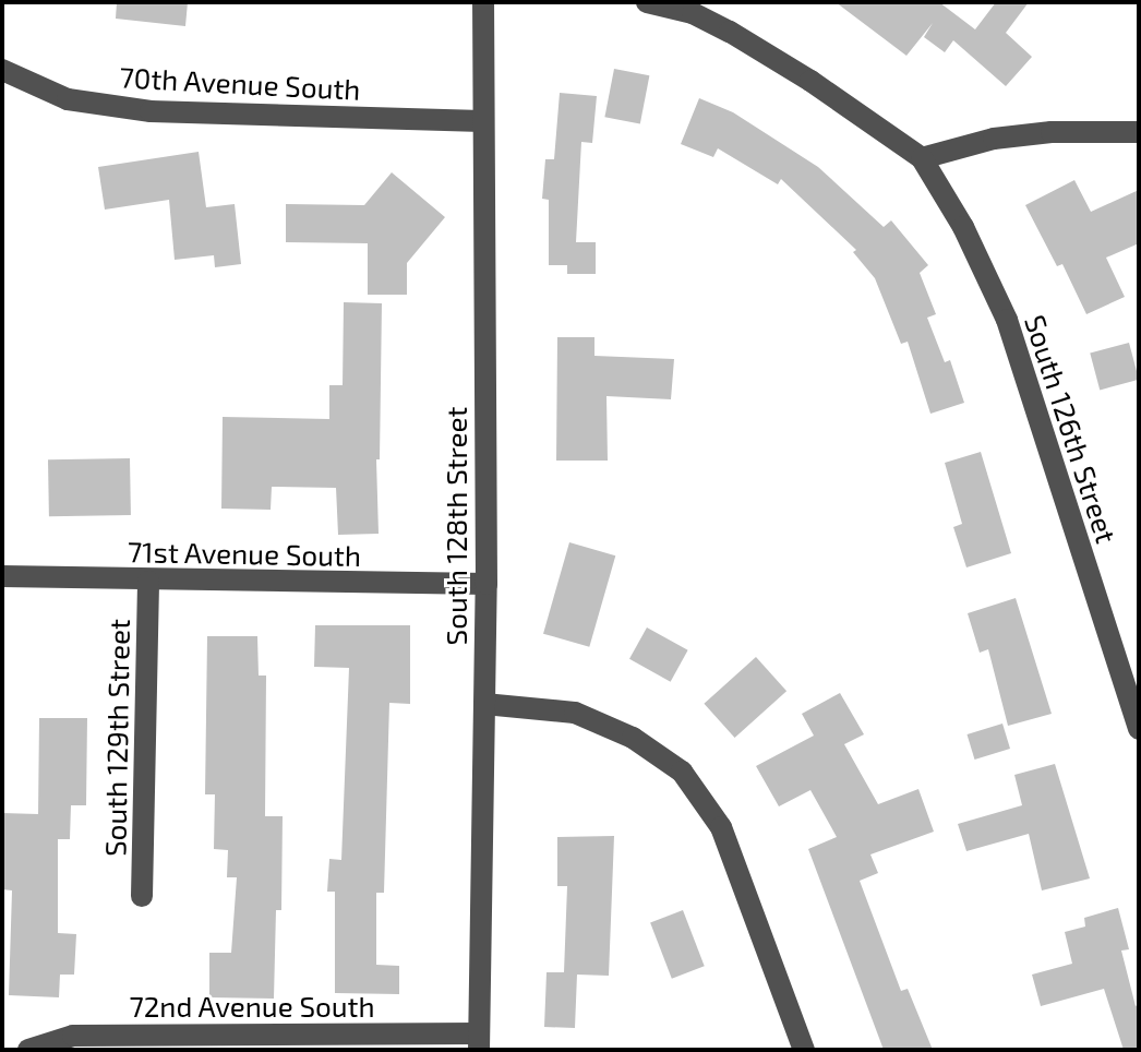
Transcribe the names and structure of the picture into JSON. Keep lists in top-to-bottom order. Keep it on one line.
{"streets":{"street":["70th Avenue South","South 126th Street","South 128th Street","71st Avenue South","South 129th Street","72nd Avenue South"]},"crossings":[["70th Avenue South","South 128th Street"],["South 128th Street","71st Avenue South"],["South 128th Street","72nd Avenue South"],["71st Avenue South","South 129th Street"]]}
